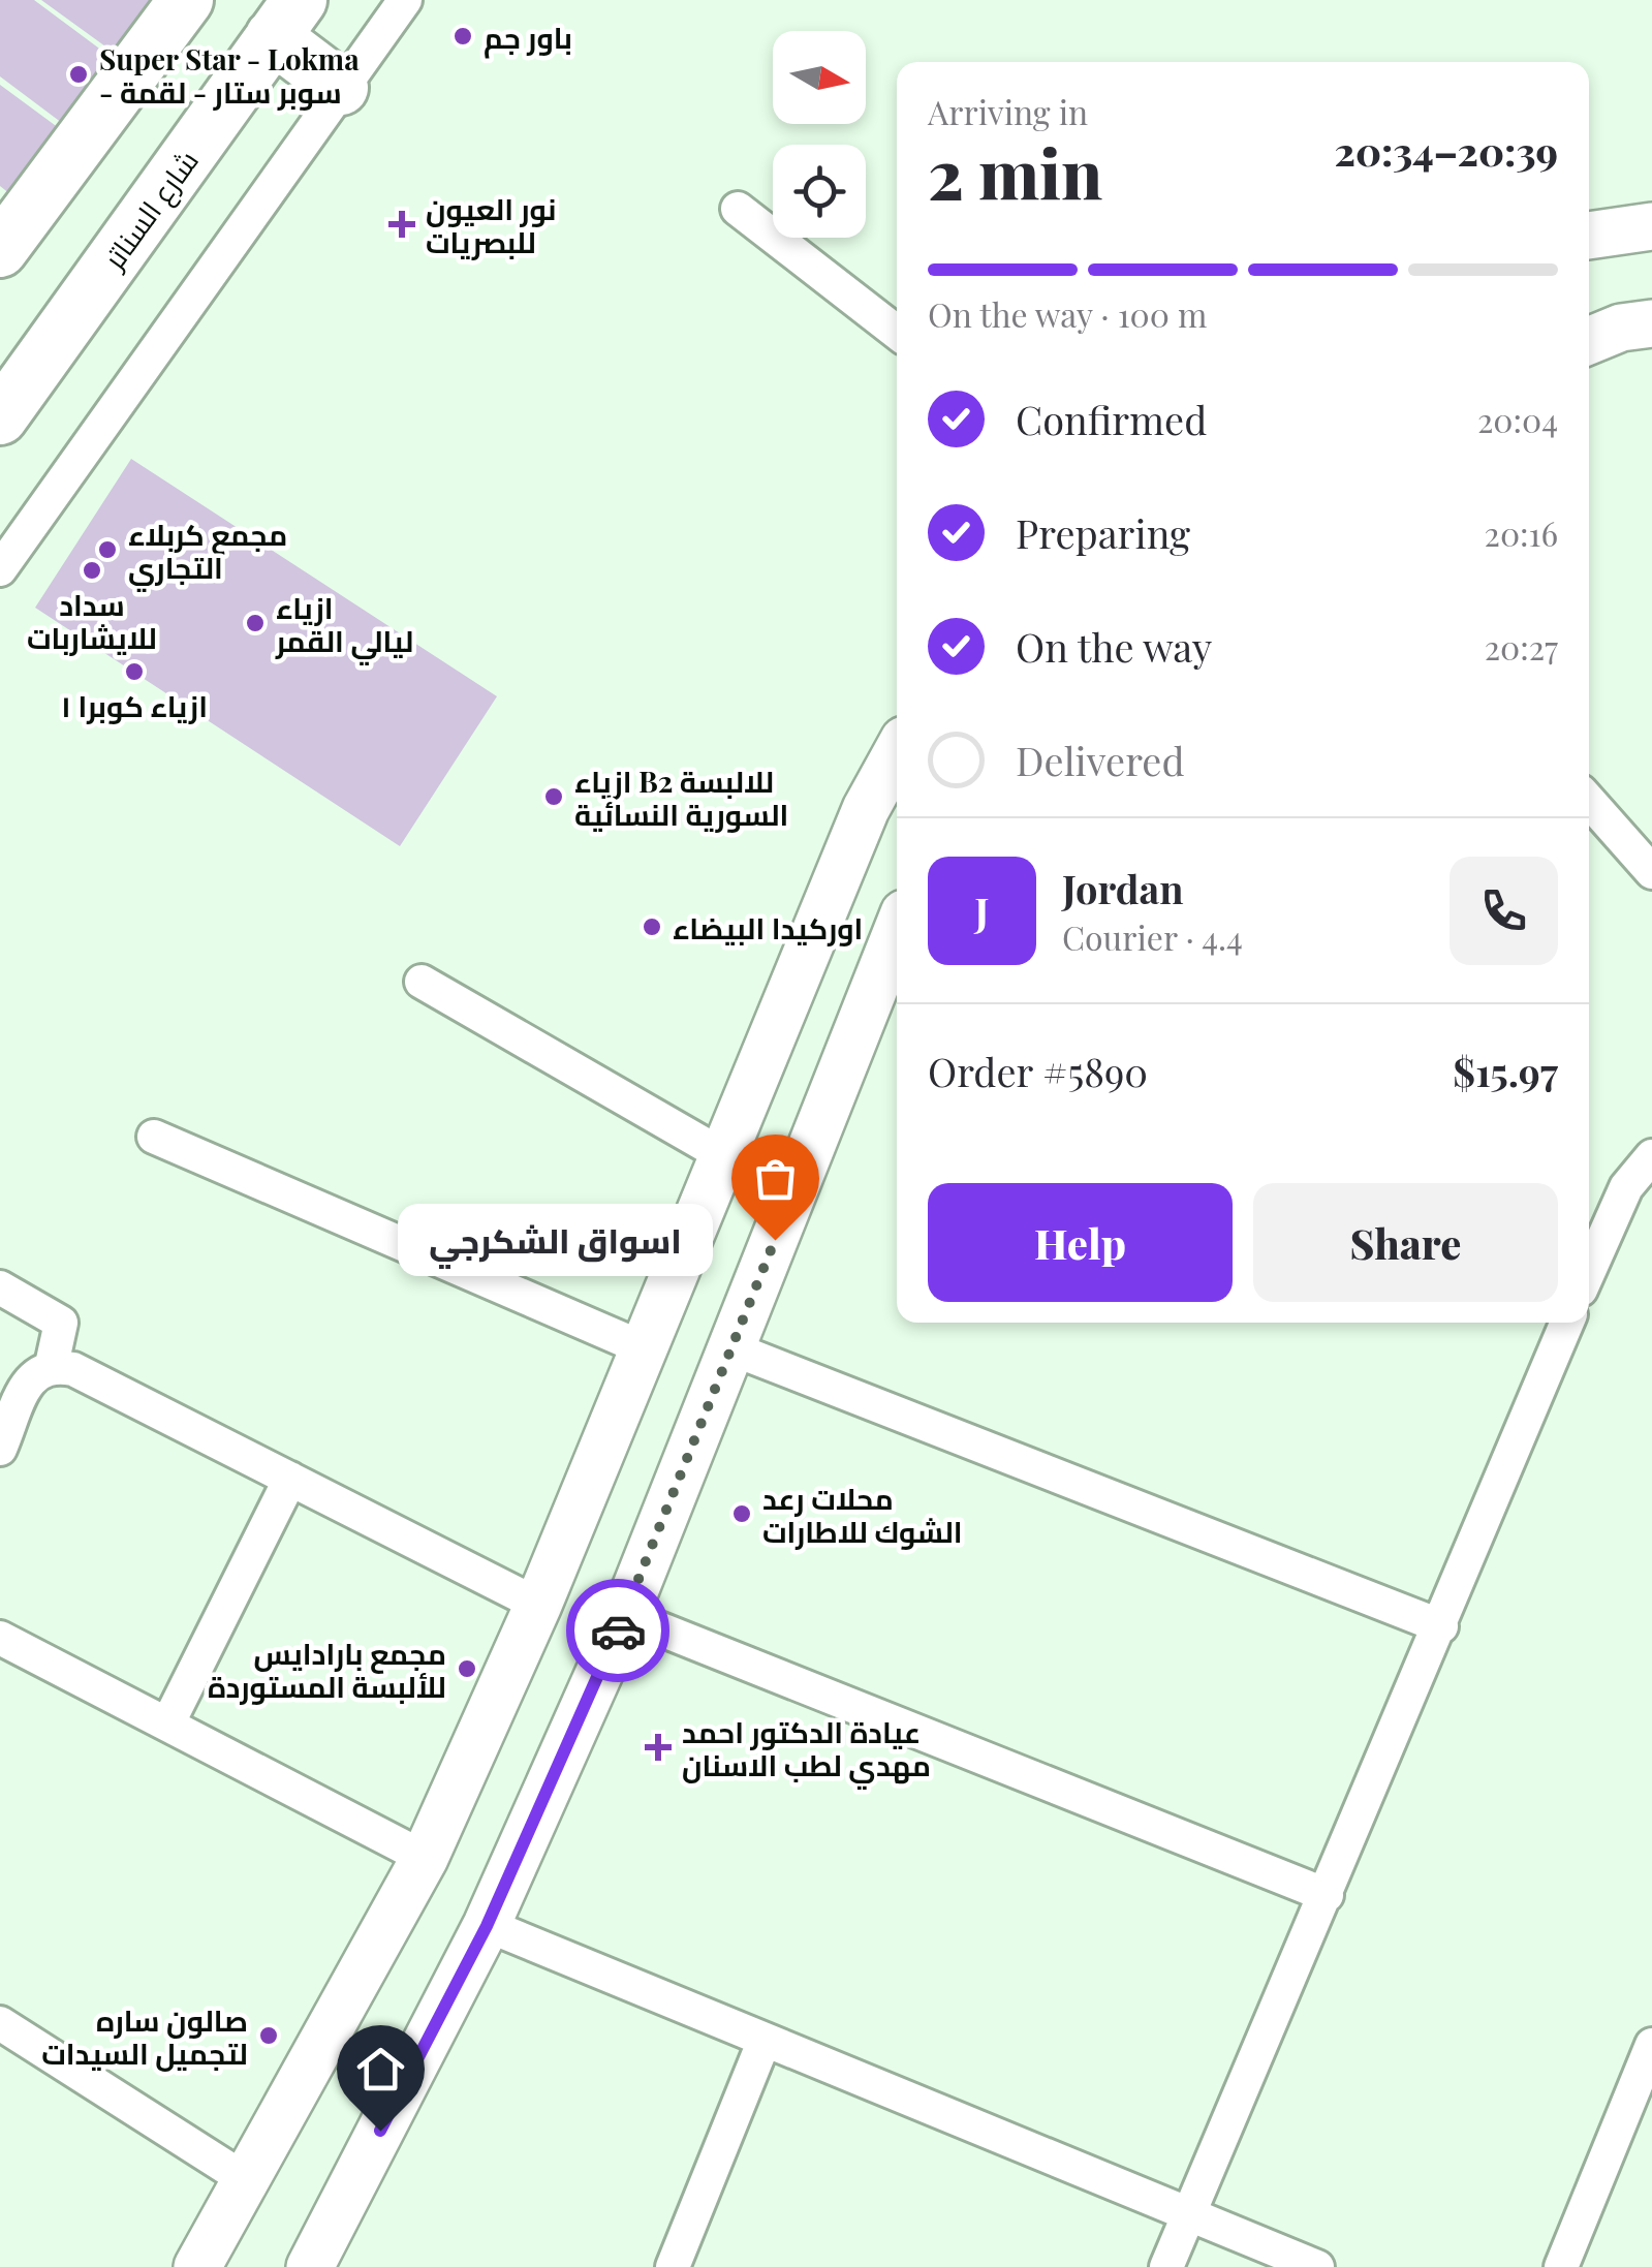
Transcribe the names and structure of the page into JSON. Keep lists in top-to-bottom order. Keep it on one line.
{"streets":{"highway":["شارع السناتر"]},"places":{"other":["باور جم","Super Star - Lokma - سوبر ستار - لقمة","مجمع كربلاء التجاري","سداد للايشاربات","ازياء ليالي القمر","ازياء كوبرا ١","ازياء B2 للالبسة السورية النسائية","اوركيدا البيضاء","اسواق الشكرجي","محلات رعد الشوك للاطارات","مجمع بارادايس للألبسة المستوردة","صالون ساره لتجميل السيدات"],"health":["نور العيون للبصريات","عيادة الدكتور احمد مهدي لطب الاسنان"]},"north":"right","page":{"heading":["2 min","Arriving in","20:34–20:39"],"panel":["Jordan","Courier · 4.4","Order #5890","$15.97"],"bar":"On the way · 100 m","list":[["Confirmed","20:04"],["Preparing","20:16"],["On the way","20:27"],"Delivered"],"round":"J","buttons":["Help","Share"],"bubble":"اسواق الشكرجي"}}
